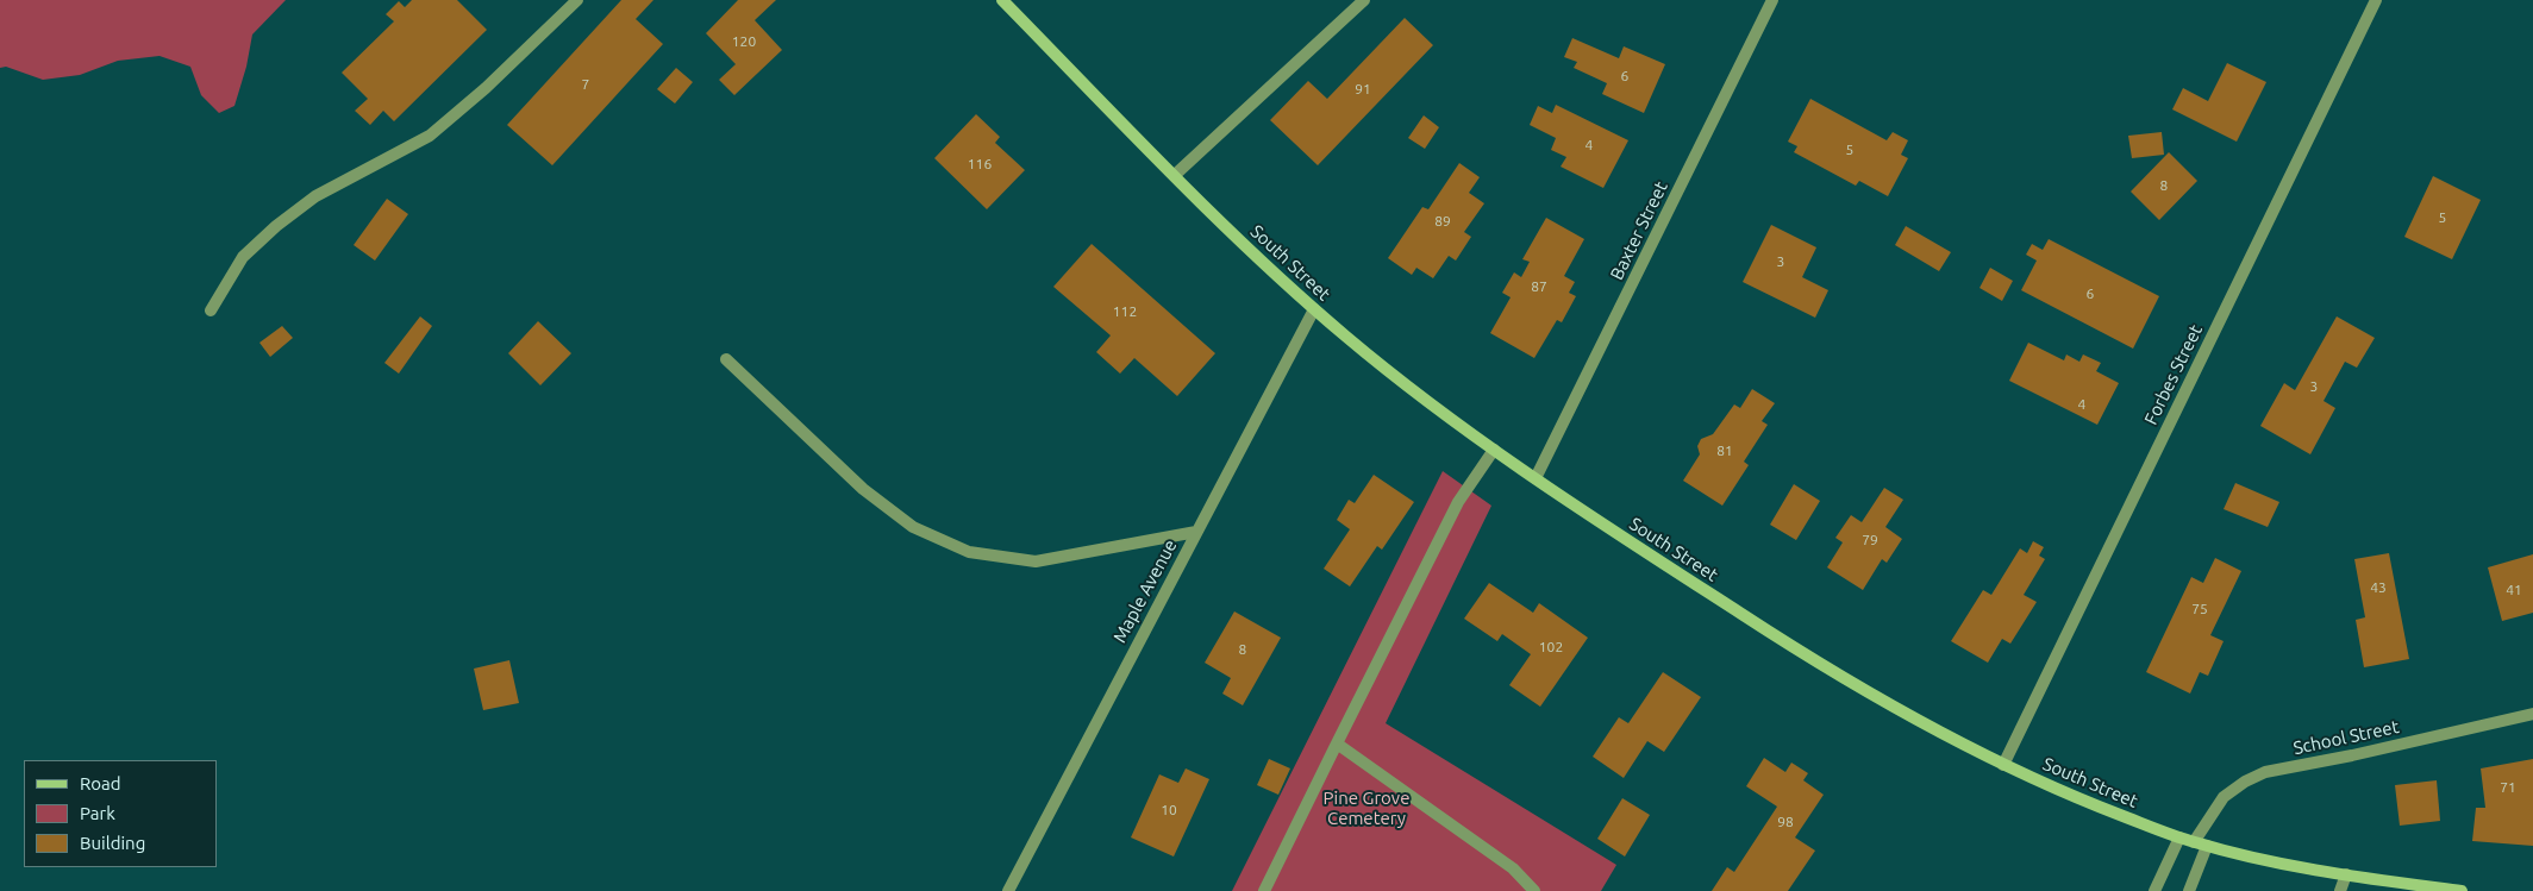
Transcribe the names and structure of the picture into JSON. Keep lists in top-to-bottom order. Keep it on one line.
{"streets":{"main road":["South Street"],"street":["Baxter Street","Forbes Street","Maple Avenue","School Street"]},"crossings":[["Baxter Street","South Street"],["South Street","Forbes Street"],["South Street","Maple Avenue"],["South Street","School Street"]],"parks":["Pine Grove Cemetery"],"house_numbers":["120","6","7","91","4","5","116","8","5","89","3","87","6","112","3","4","81","79","43","41","75","102","8","71","10","98"],"legend":["Road","Park","Building"]}
